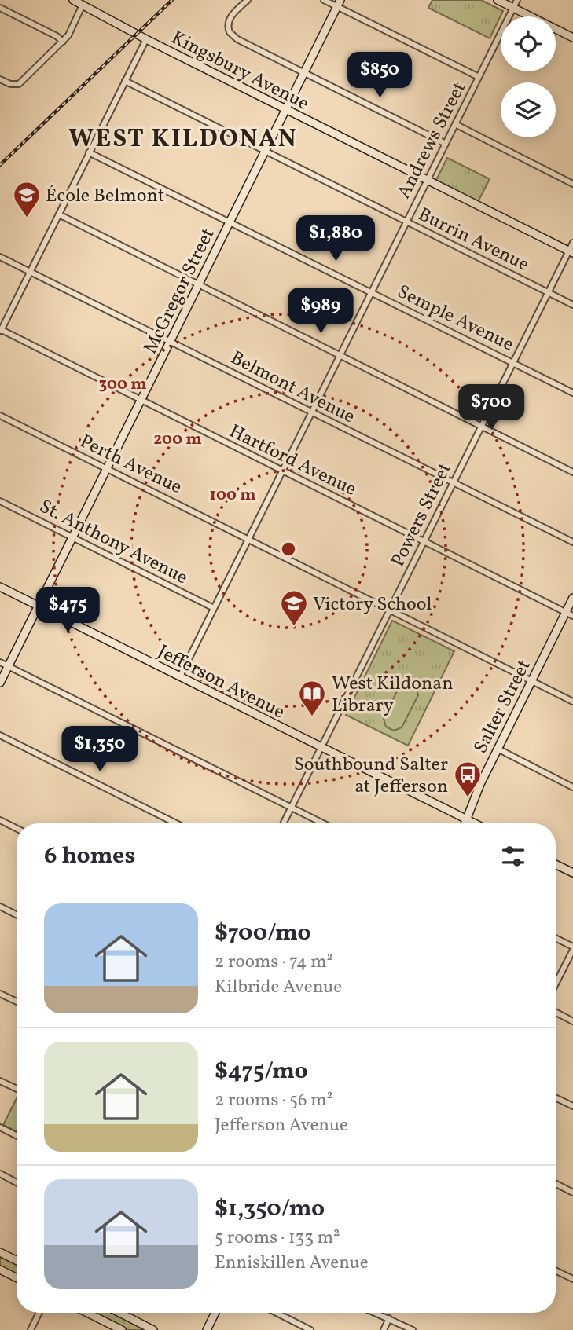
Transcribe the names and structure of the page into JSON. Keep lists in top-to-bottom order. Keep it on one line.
{"streets":{"main road":["Kingsbury Avenue","McGregor Street","Jefferson Avenue","Salter Street"],"street":["Andrews Street","Burrin Avenue","Semple Avenue","Belmont Avenue","Hartford Avenue","Perth Avenue","Powers Street","St. Anthony Avenue"]},"crossings":[["Kingsbury Avenue","Andrews Street"],["Kingsbury Avenue","McGregor Street"],["Kingsbury Avenue","Powers Street"],["Andrews Street","Burrin Avenue"],["Andrews Street","Semple Avenue"],["Andrews Street","Belmont Avenue"],["Andrews Street","Hartford Avenue"],["Andrews Street","Perth Avenue"],["Andrews Street","St. Anthony Avenue"],["Andrews Street","Jefferson Avenue"],["Burrin Avenue","McGregor Street"],["Burrin Avenue","Powers Street"],["McGregor Street","Semple Avenue"],["McGregor Street","Belmont Avenue"],["McGregor Street","Hartford Avenue"],["McGregor Street","Perth Avenue"],["McGregor Street","St. Anthony Avenue"],["McGregor Street","Jefferson Avenue"],["Semple Avenue","Powers Street"],["Belmont Avenue","Powers Street"],["Hartford Avenue","Powers Street"],["Hartford Avenue","Salter Street"],["Perth Avenue","Powers Street"],["Perth Avenue","Salter Street"],["Powers Street","Jefferson Avenue"],["Jefferson Avenue","Salter Street"]],"districts":["WEST KILDONAN"],"places":{"school or university":["École Belmont","Victory School"],"library":["West Kildonan Library"],"bus stop":["Southbound Salter at Jefferson"]},"page":{"price":["$850","$1,880","$989","$700","$475","$1,350"],"heading":"6 homes","list":[{"name":"$700/mo","note":"2 rooms · 74 m² · Kilbride Avenue"},{"name":"$475/mo","note":"2 rooms · 56 m² · Jefferson Avenue"},{"name":"$1,350/mo","note":"5 rooms · 133 m² · Enniskillen Avenue"}]},"rings":["300 m","200 m","100 m"]}
